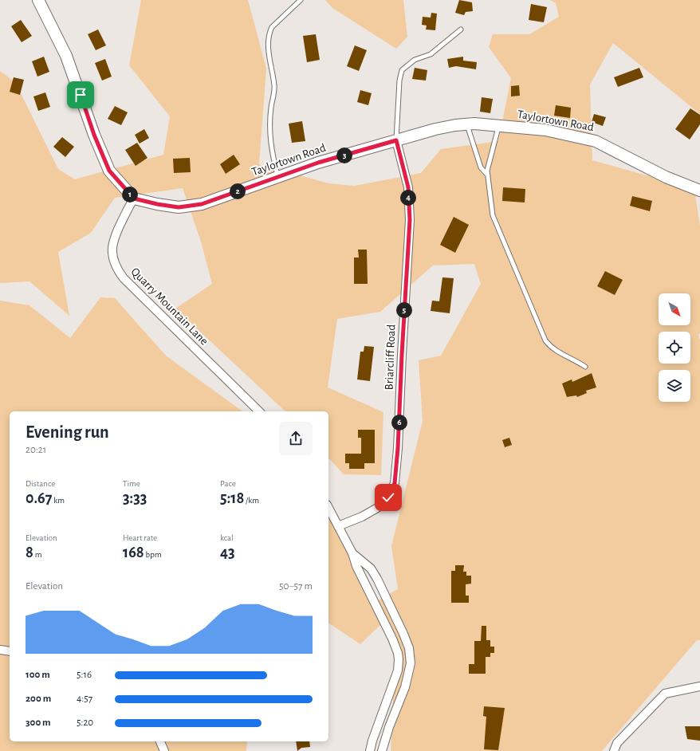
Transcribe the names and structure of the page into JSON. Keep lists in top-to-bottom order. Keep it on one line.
{"streets":{"street":["Taylortown Road","Quarry Mountain Lane","Briarcliff Road"]},"crossings":[["Taylortown Road","Quarry Mountain Lane"],["Taylortown Road","Briarcliff Road"]],"north":"bottom right","page":{"pins":["3","2","1","4","5","6"],"heading":["Evening run","20:21"],"stats":[["Distance","0.67 km"],["Time","3:33"],["Pace","5:18 /km"],["Elevation","8 m"],["Heart rate","168 bpm"],["kcal","43"]],"chart":["Elevation","50–57 m"],"list":[{"name":"100 m","note":"5:16"},{"name":"200 m","note":"4:57"},{"name":"300 m","note":"5:20"}]}}
